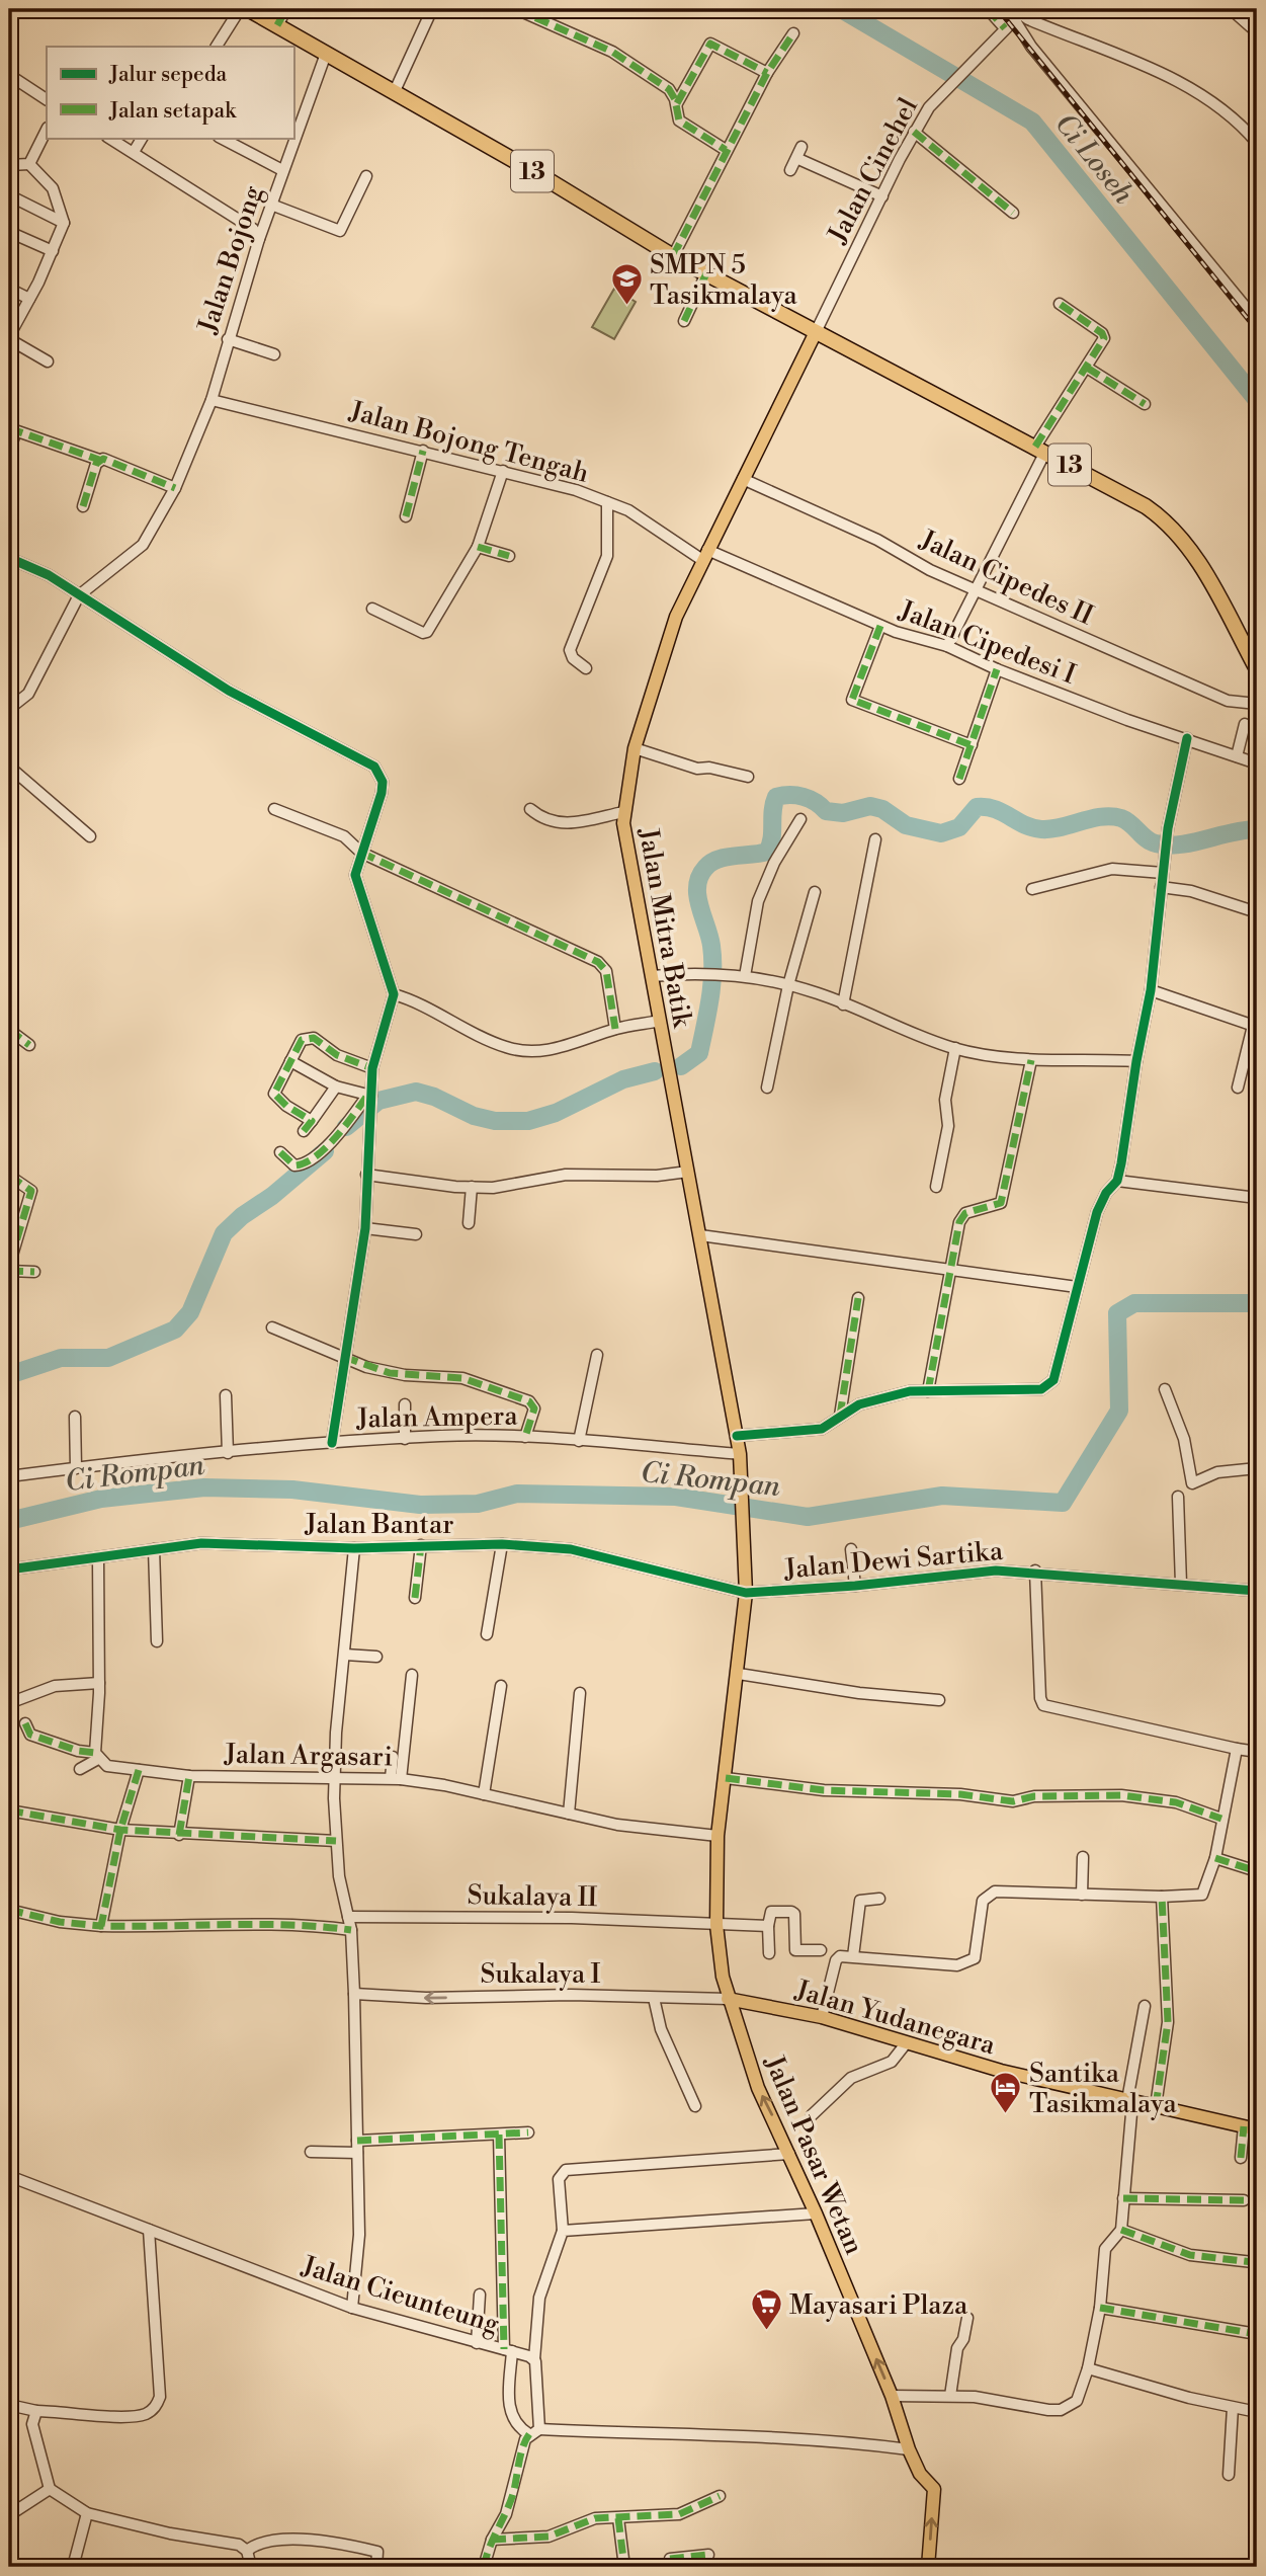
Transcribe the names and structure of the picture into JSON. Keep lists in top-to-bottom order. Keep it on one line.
{"streets":{"highway":["13"],"main road":["Jalan Mitra Batik","Jalan Yudanegara","Jalan Pasar Wetan"],"street":["Jalan Cinehel","Jalan Bojong","Jalan Bojong Tengah","Jalan Cipedes II","Jalan Cipedesi I","Jalan Ampera","Jalan Bantar","Jalan Dewi Sartika","Jalan Argasari","Sukalaya II","Sukalaya I","Jalan Cieunteung"]},"crossings":[["Jalan Cinehel","13"],["Jalan Cinehel","Jalan Mitra Batik"],["13","Jalan Bojong"],["13","Jalan Mitra Batik"],["Jalan Bojong","Jalan Bojong Tengah"],["Jalan Bojong Tengah","Jalan Cipedesi I"],["Jalan Bojong Tengah","Jalan Mitra Batik"],["Jalan Cipedes II","Jalan Mitra Batik"],["Jalan Cipedesi I","Jalan Mitra Batik"],["Jalan Mitra Batik","Jalan Ampera"],["Jalan Mitra Batik","Jalan Bantar"],["Jalan Mitra Batik","Jalan Dewi Sartika"],["Jalan Mitra Batik","Jalan Pasar Wetan"],["Jalan Bantar","Jalan Dewi Sartika"],["Jalan Argasari","Jalan Pasar Wetan"],["Sukalaya II","Jalan Pasar Wetan"],["Sukalaya I","Jalan Yudanegara"],["Sukalaya I","Jalan Pasar Wetan"],["Jalan Yudanegara","Jalan Pasar Wetan"]],"one_way":["Sukalaya I","Jalan Pasar Wetan"],"water":["Ci Loseh","Ci Rompan"],"places":{"school or university":["SMPN 5 Tasikmalaya"],"hotel":["Santika Tasikmalaya"],"supermarket":["Mayasari Plaza"]},"legend":["Jalur sepeda","Jalan setapak"]}
